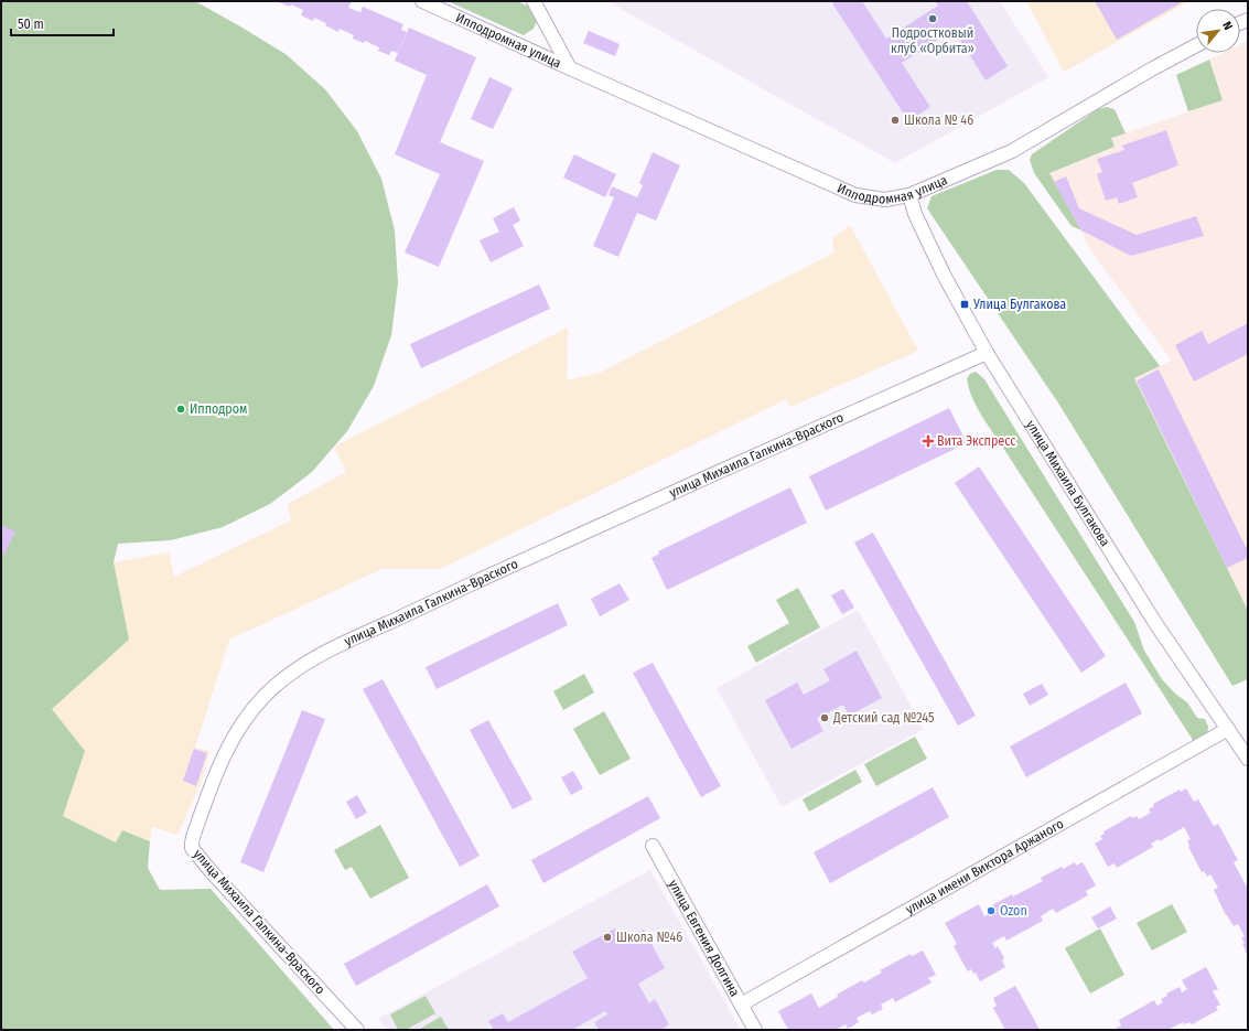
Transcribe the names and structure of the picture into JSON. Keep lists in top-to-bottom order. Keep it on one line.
{"streets":{"street":["Ипподромная улица","улица Михаила Галкина-Враского","улица Михаила Булгакова","улица имени Виктора Аржаного","улица Евгения Долгина"]},"crossings":[["Ипподромная улица","улица Михаила Булгакова"],["улица Михаила Галкина-Враского","улица Михаила Булгакова"],["улица Михаила Булгакова","улица имени Виктора Аржаного"],["улица имени Виктора Аржаного","улица Евгения Долгина"]],"places":{"other":["Подростковый клуб «Орбита»","Школа № 46","Ипподром","Детский сад №245","Ozon","Школа №46"],"transit":["Улица Булгакова"],"health":["Вита Экспресс"]},"scale_bar":"50 m","north":"top right"}
